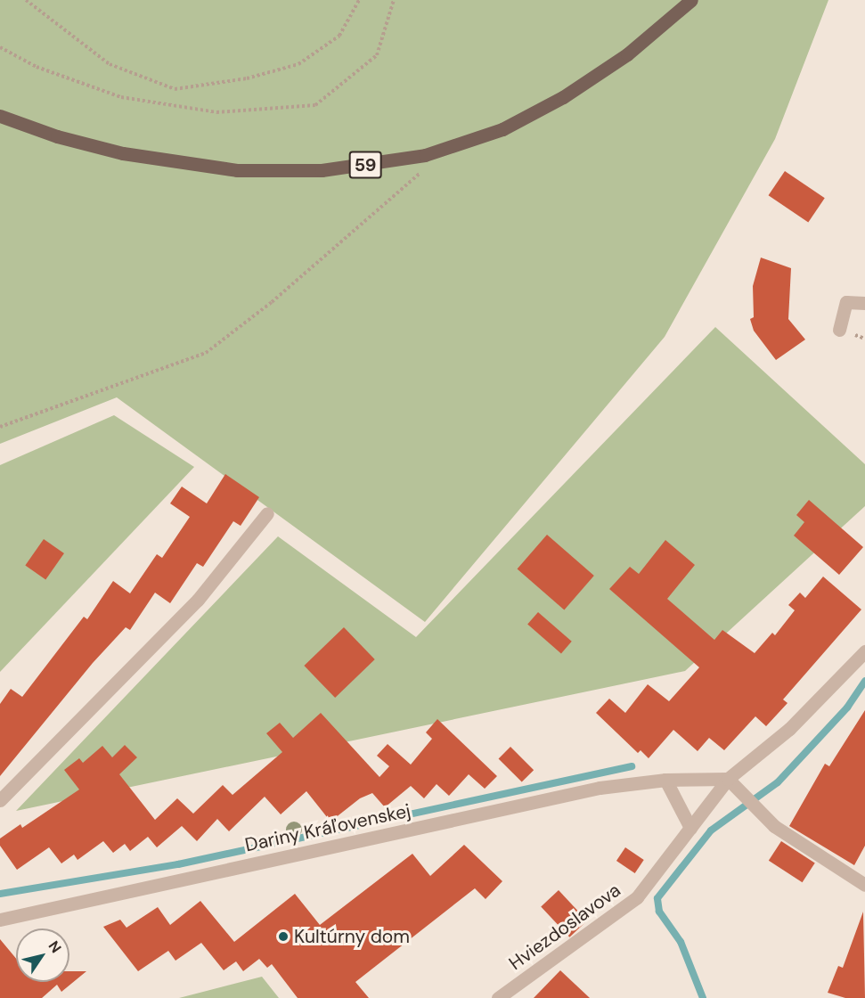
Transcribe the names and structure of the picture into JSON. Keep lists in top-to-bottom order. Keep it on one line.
{"streets":{"main road":["59"],"street":["Dariny Kráľovenskej","Hviezdoslavova"]},"crossings":[["Dariny Kráľovenskej","Hviezdoslavova"]],"places":["Kultúrny dom"],"north":"top right"}
